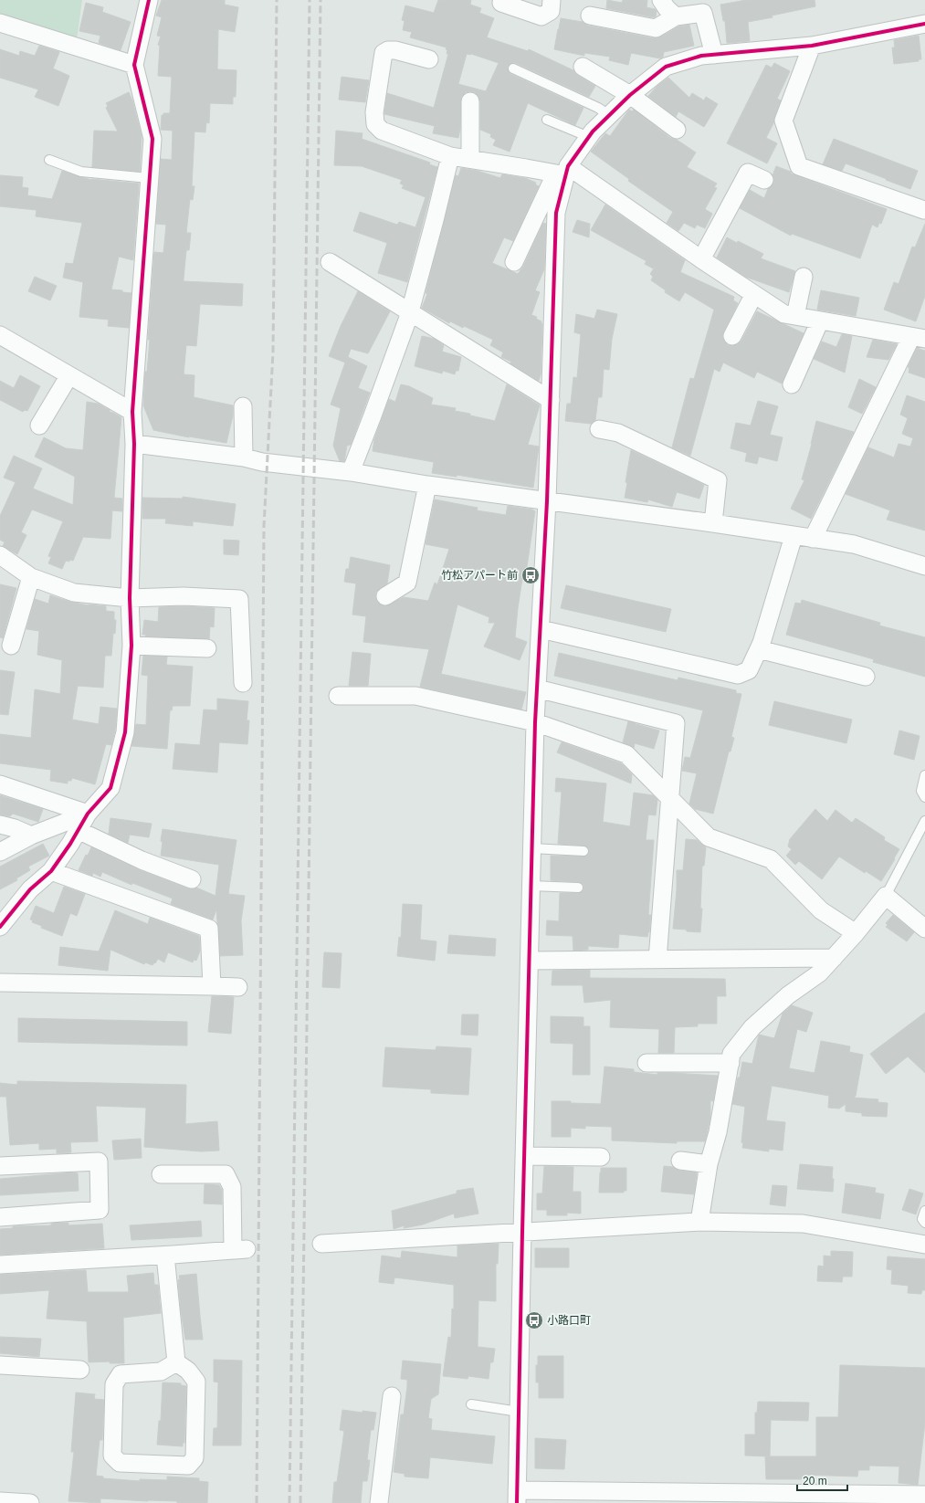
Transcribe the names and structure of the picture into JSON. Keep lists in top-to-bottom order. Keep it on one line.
{"places":{"bus stop":["竹松アパート前","小路口町"]},"scale_bar":"20 m"}
